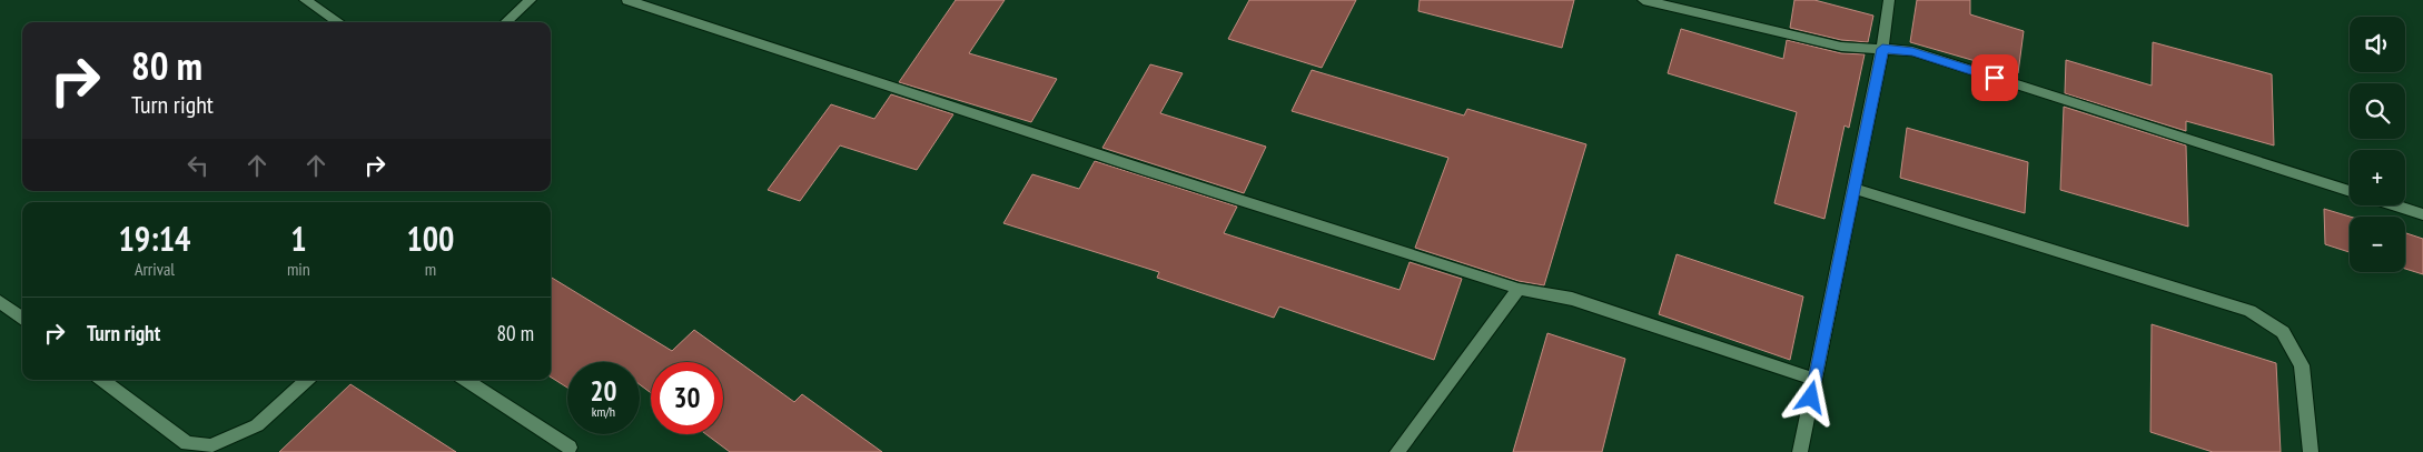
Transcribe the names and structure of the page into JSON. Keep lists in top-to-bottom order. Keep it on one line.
{"page":{"map_buttons":["+","−"],"turn":["80 m","Turn right"],"eta":["19:14","Arrival","1","min","100","m"],"list":[{"name":"Turn right","value":"80 m"}],"speed":"20 km/h","limit":"30"}}
